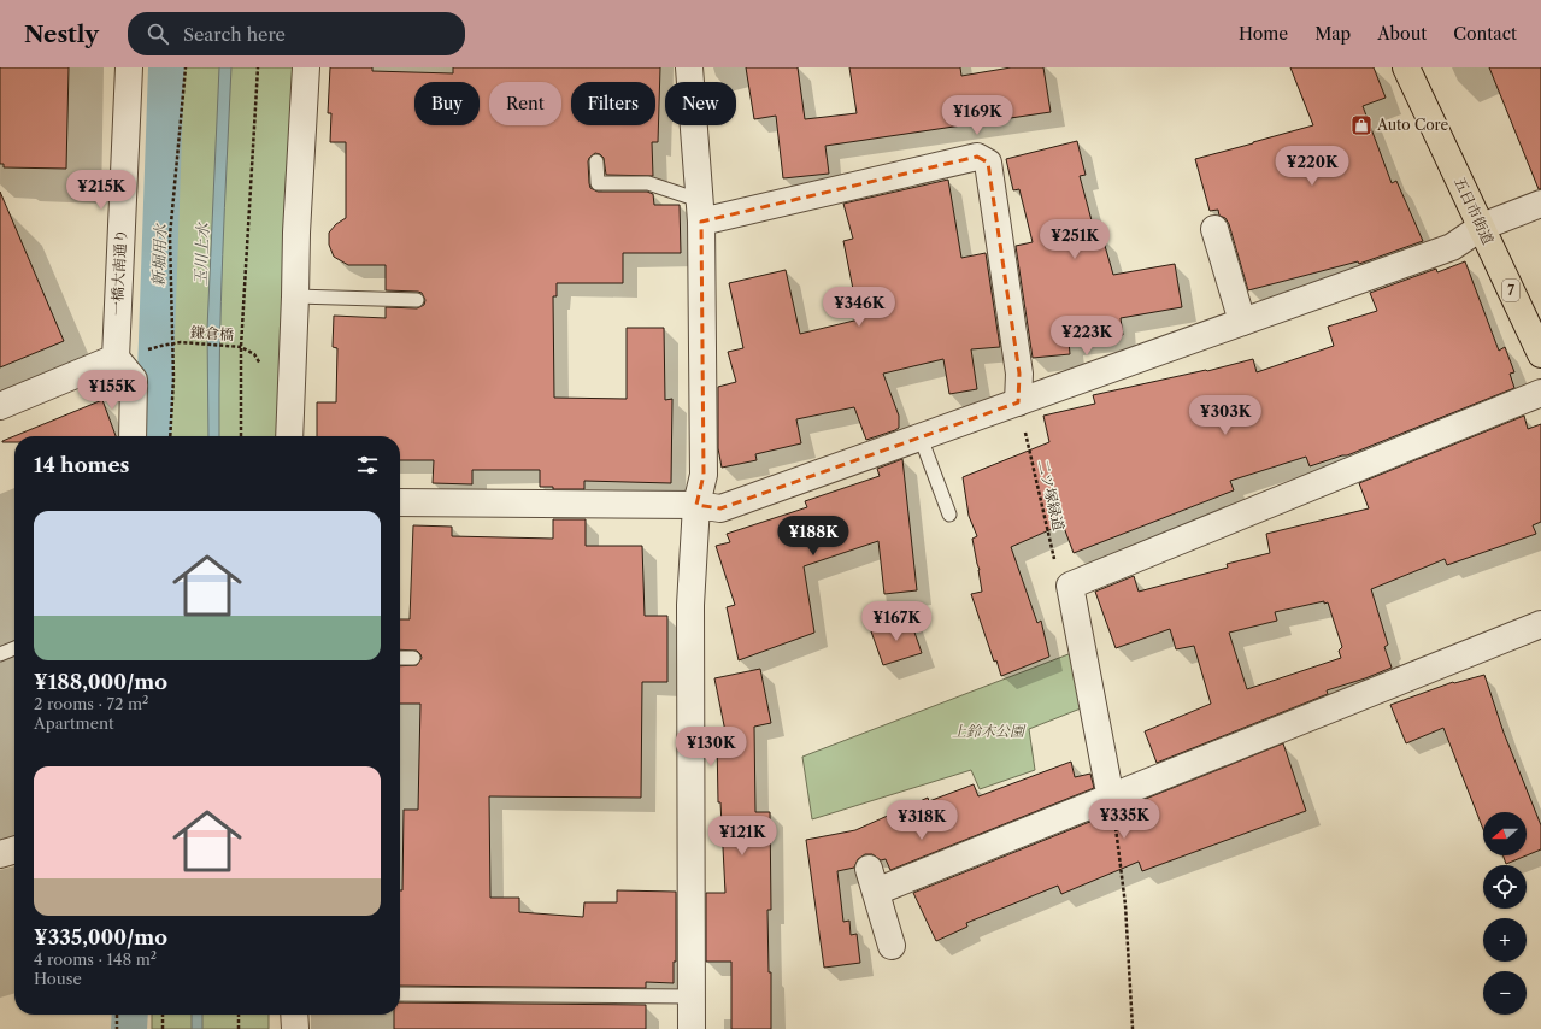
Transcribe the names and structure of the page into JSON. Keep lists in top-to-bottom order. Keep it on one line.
{"streets":{"main road":["五日市街道","7"],"street":["一橋大南通り"],"path":["鎌倉橋","二ツ塚緑道"]},"water":["玉川上水","新堀用水"],"parks":["上鈴木公園"],"places":{"shop":["Auto Core"]},"north":"left","page":{"header":"Nestly","search":"Search here","nav":["Home","Map","About","Contact"],"chip":["Buy","Rent","Filters","New"],"price":["¥169K","¥220K","¥215K","¥251K","¥346K","¥223K","¥155K","¥303K","¥188K","¥167K","¥130K","¥335K","¥318K","¥121K"],"heading":"14 homes","list":[{"name":"¥188,000/mo","note":"2 rooms · 72 m² · Apartment"},{"name":"¥335,000/mo","note":"4 rooms · 148 m² · House"}],"map_buttons":["+","−"]}}
